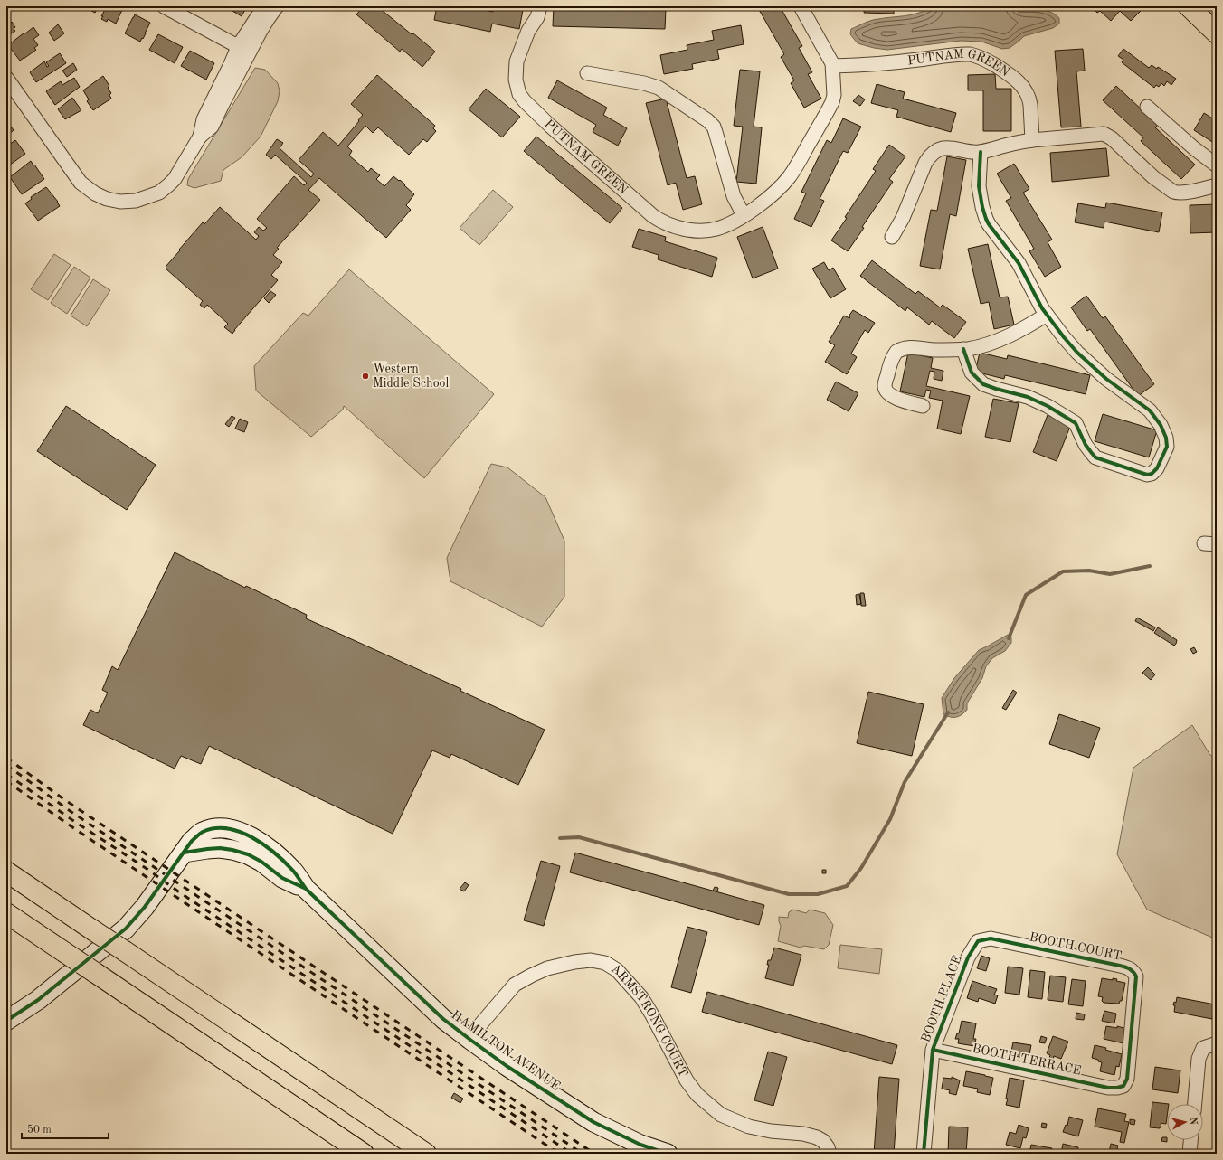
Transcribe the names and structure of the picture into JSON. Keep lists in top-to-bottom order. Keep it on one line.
{"streets":{"main road":["HAMILTON AVENUE"],"street":["PUTNAM GREEN","BOOTH COURT","BOOTH PLACE","ARMSTRONG COURT","BOOTH TERRACE"]},"crossings":[["BOOTH COURT","BOOTH PLACE"],["BOOTH COURT","BOOTH TERRACE"],["BOOTH PLACE","BOOTH TERRACE"],["ARMSTRONG COURT","HAMILTON AVENUE"]],"places":["Western Middle School"],"scale_bar":"50 m","north":"right"}
